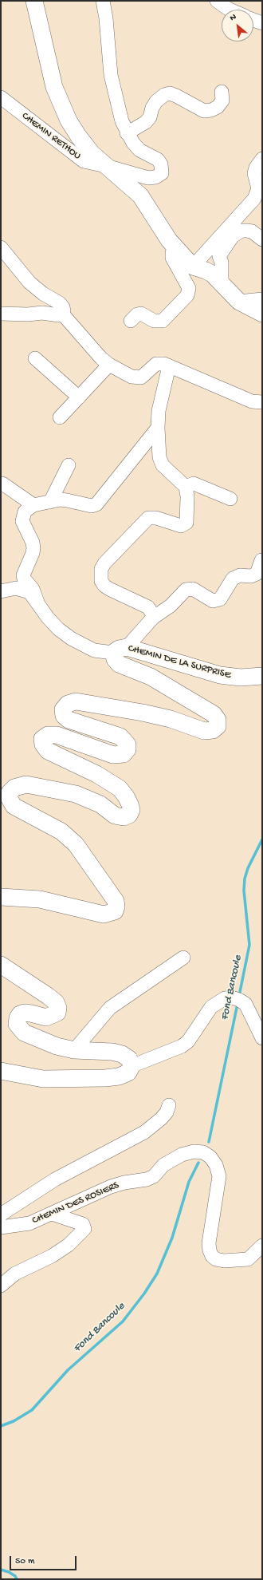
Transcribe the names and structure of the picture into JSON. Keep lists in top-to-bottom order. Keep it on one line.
{"streets":{"main road":["CHEMIN DE LA SURPRISE"],"street":["CHEMIN RETHOU","CHEMIN DES ROSIERS"]},"water":["Fond Bancoule"],"scale_bar":"50 m","north":"top left"}
